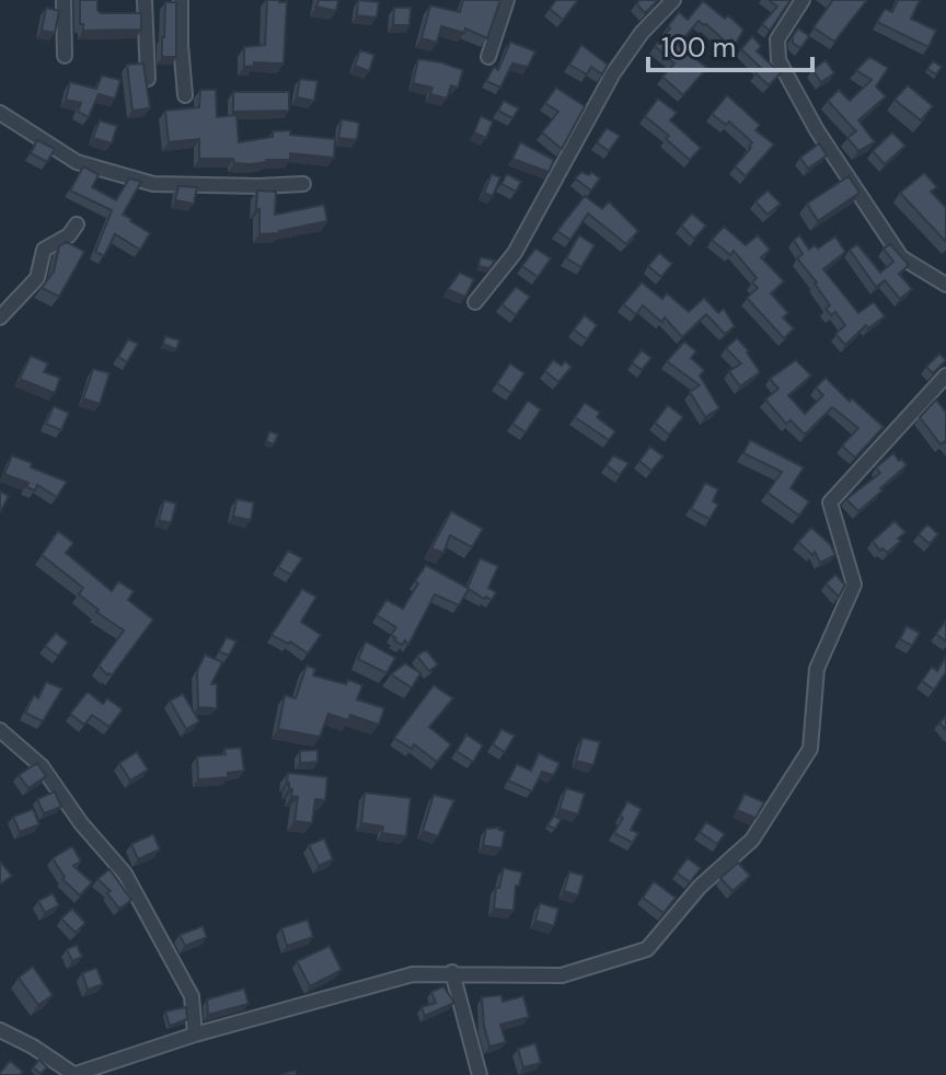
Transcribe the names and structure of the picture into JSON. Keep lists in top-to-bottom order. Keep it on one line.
{"scale_bar":"100 m"}
